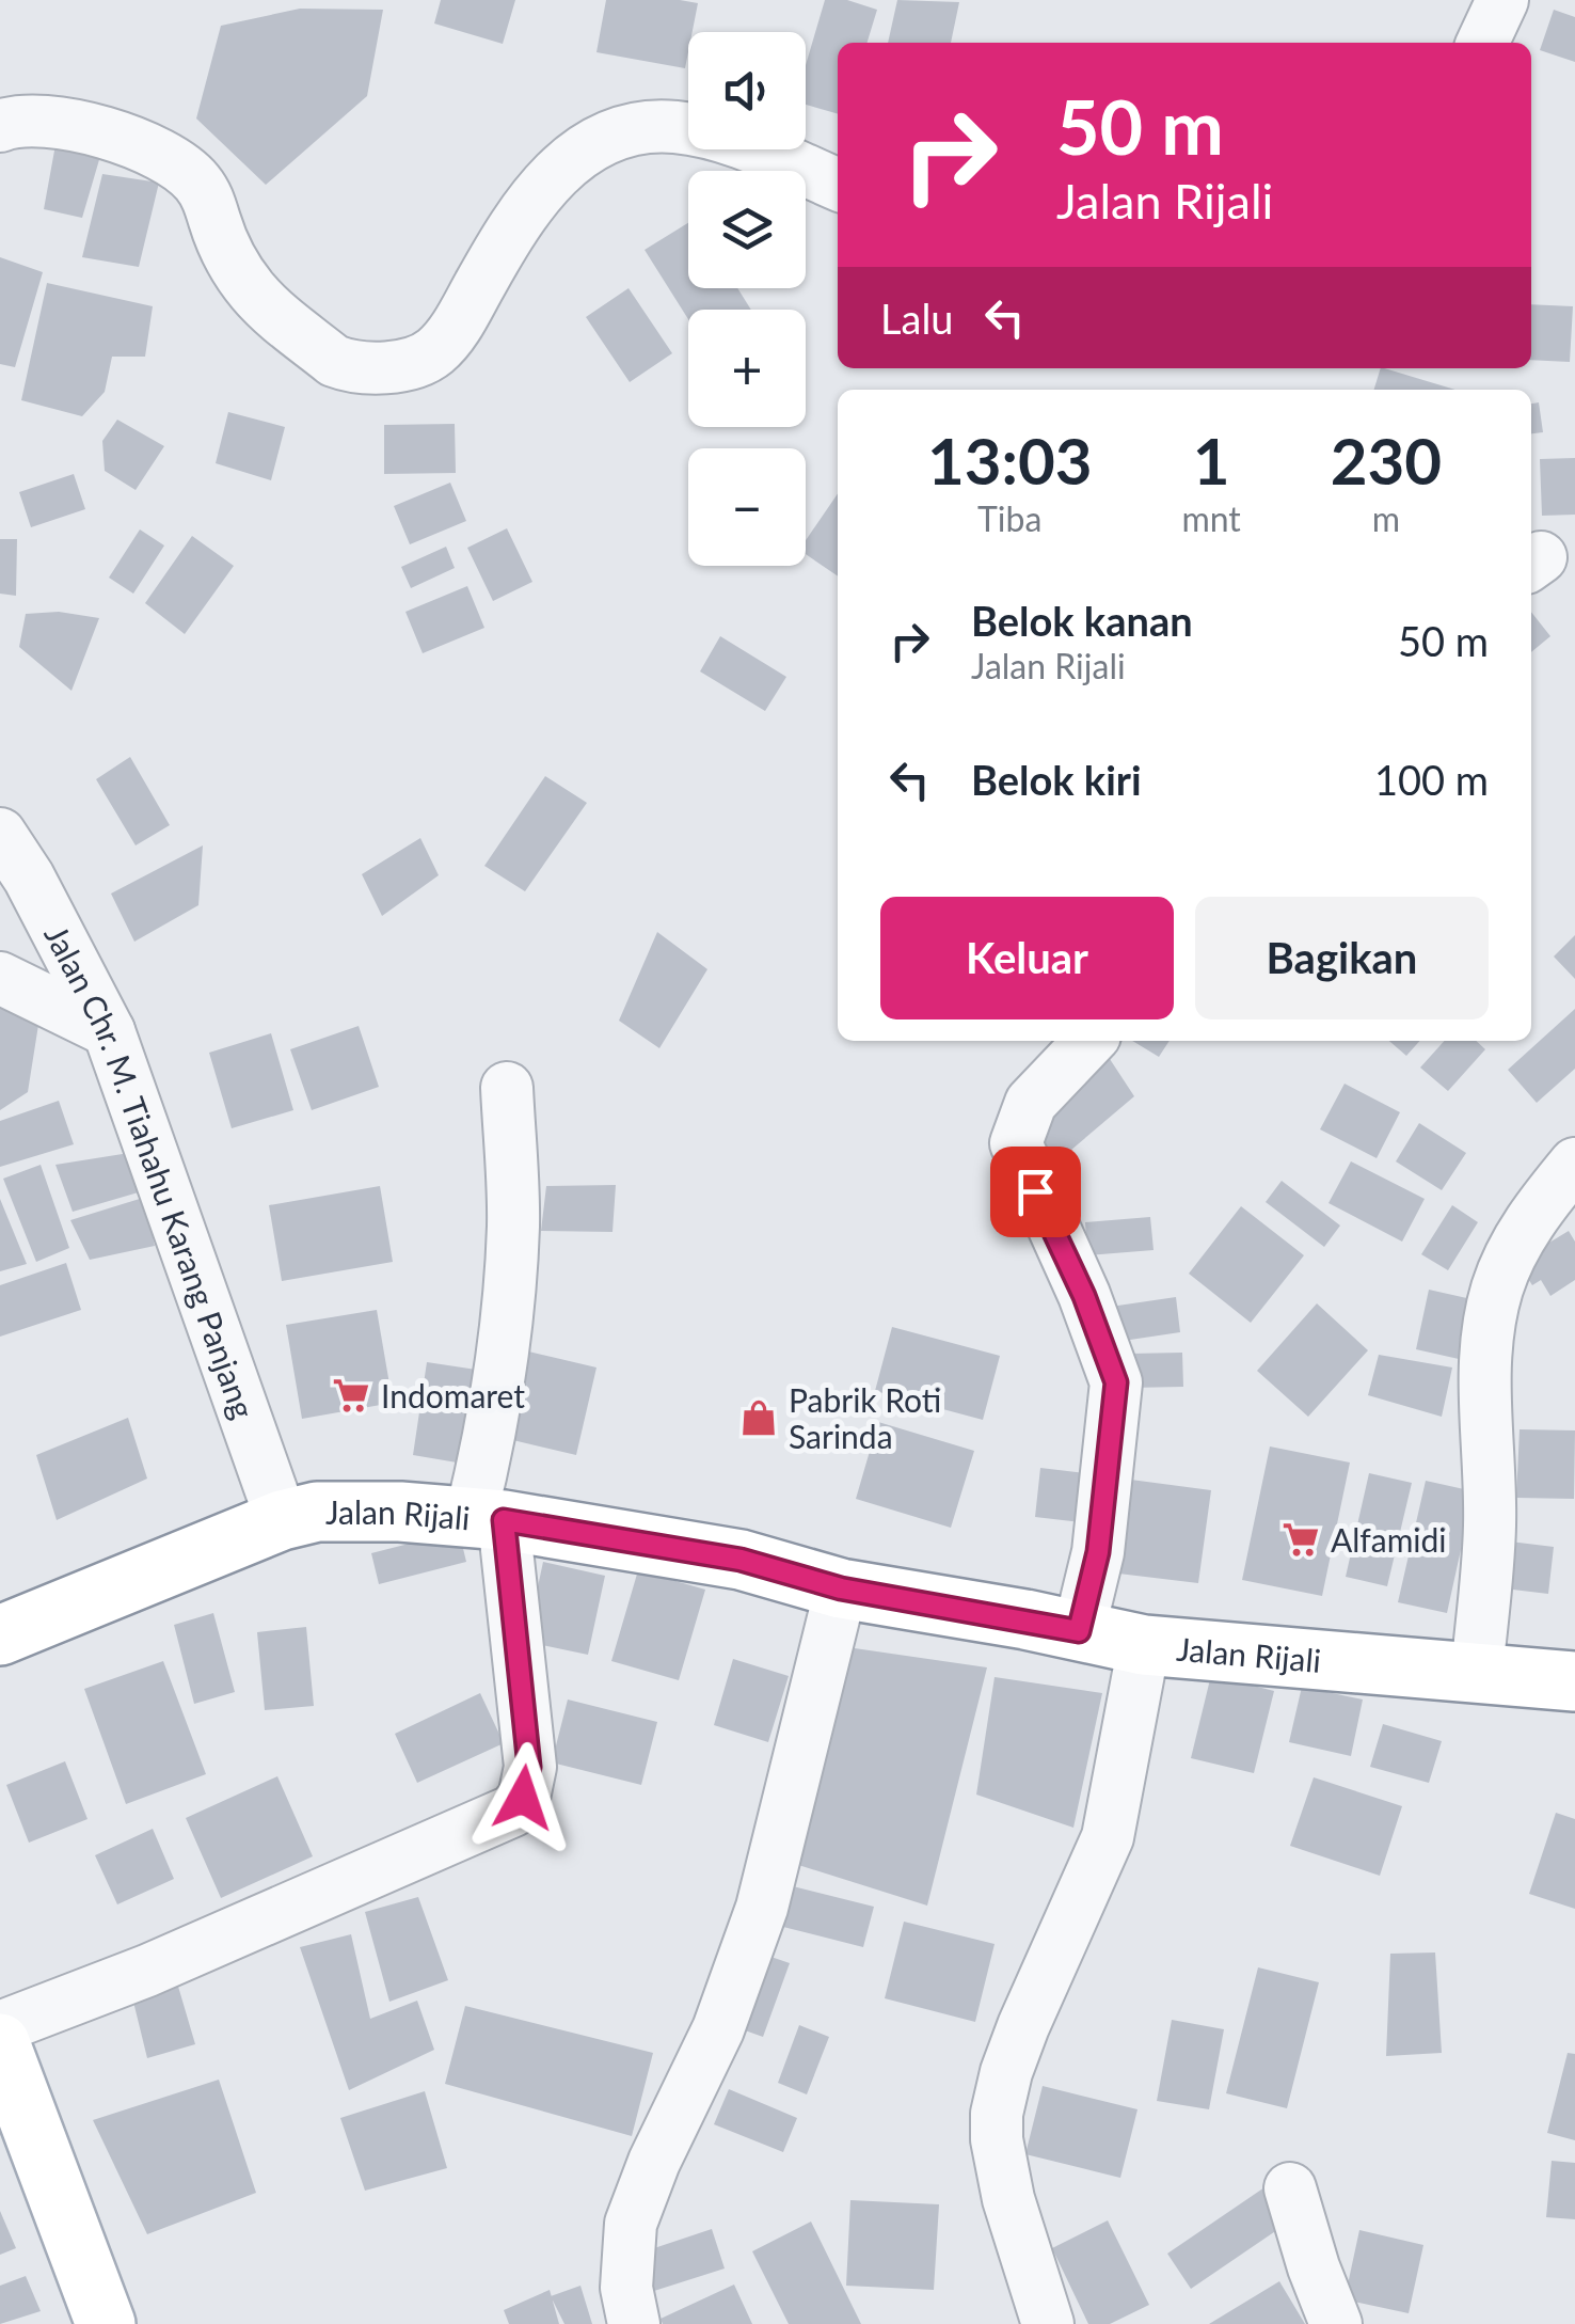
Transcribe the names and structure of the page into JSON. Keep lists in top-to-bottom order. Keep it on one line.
{"streets":{"main road":["Jalan Rijali"],"street":["Jalan Chr. M. Tiahahu Karang Panjang"]},"crossings":[["Jalan Chr. M. Tiahahu Karang Panjang","Jalan Rijali"]],"places":{"supermarket":["Indomaret","Alfamidi"],"shop":["Pabrik Roti Sarinda"]},"page":{"map_buttons":["+","−"],"turn":["50 m","Jalan Rijali"],"then":"Lalu","eta":["13:03","Tiba","1","mnt","230","m"],"list":[{"name":"Belok kanan","note":"Jalan Rijali","value":"50 m"},{"name":"Belok kiri","value":"100 m"}],"buttons":["Keluar","Bagikan"]}}
